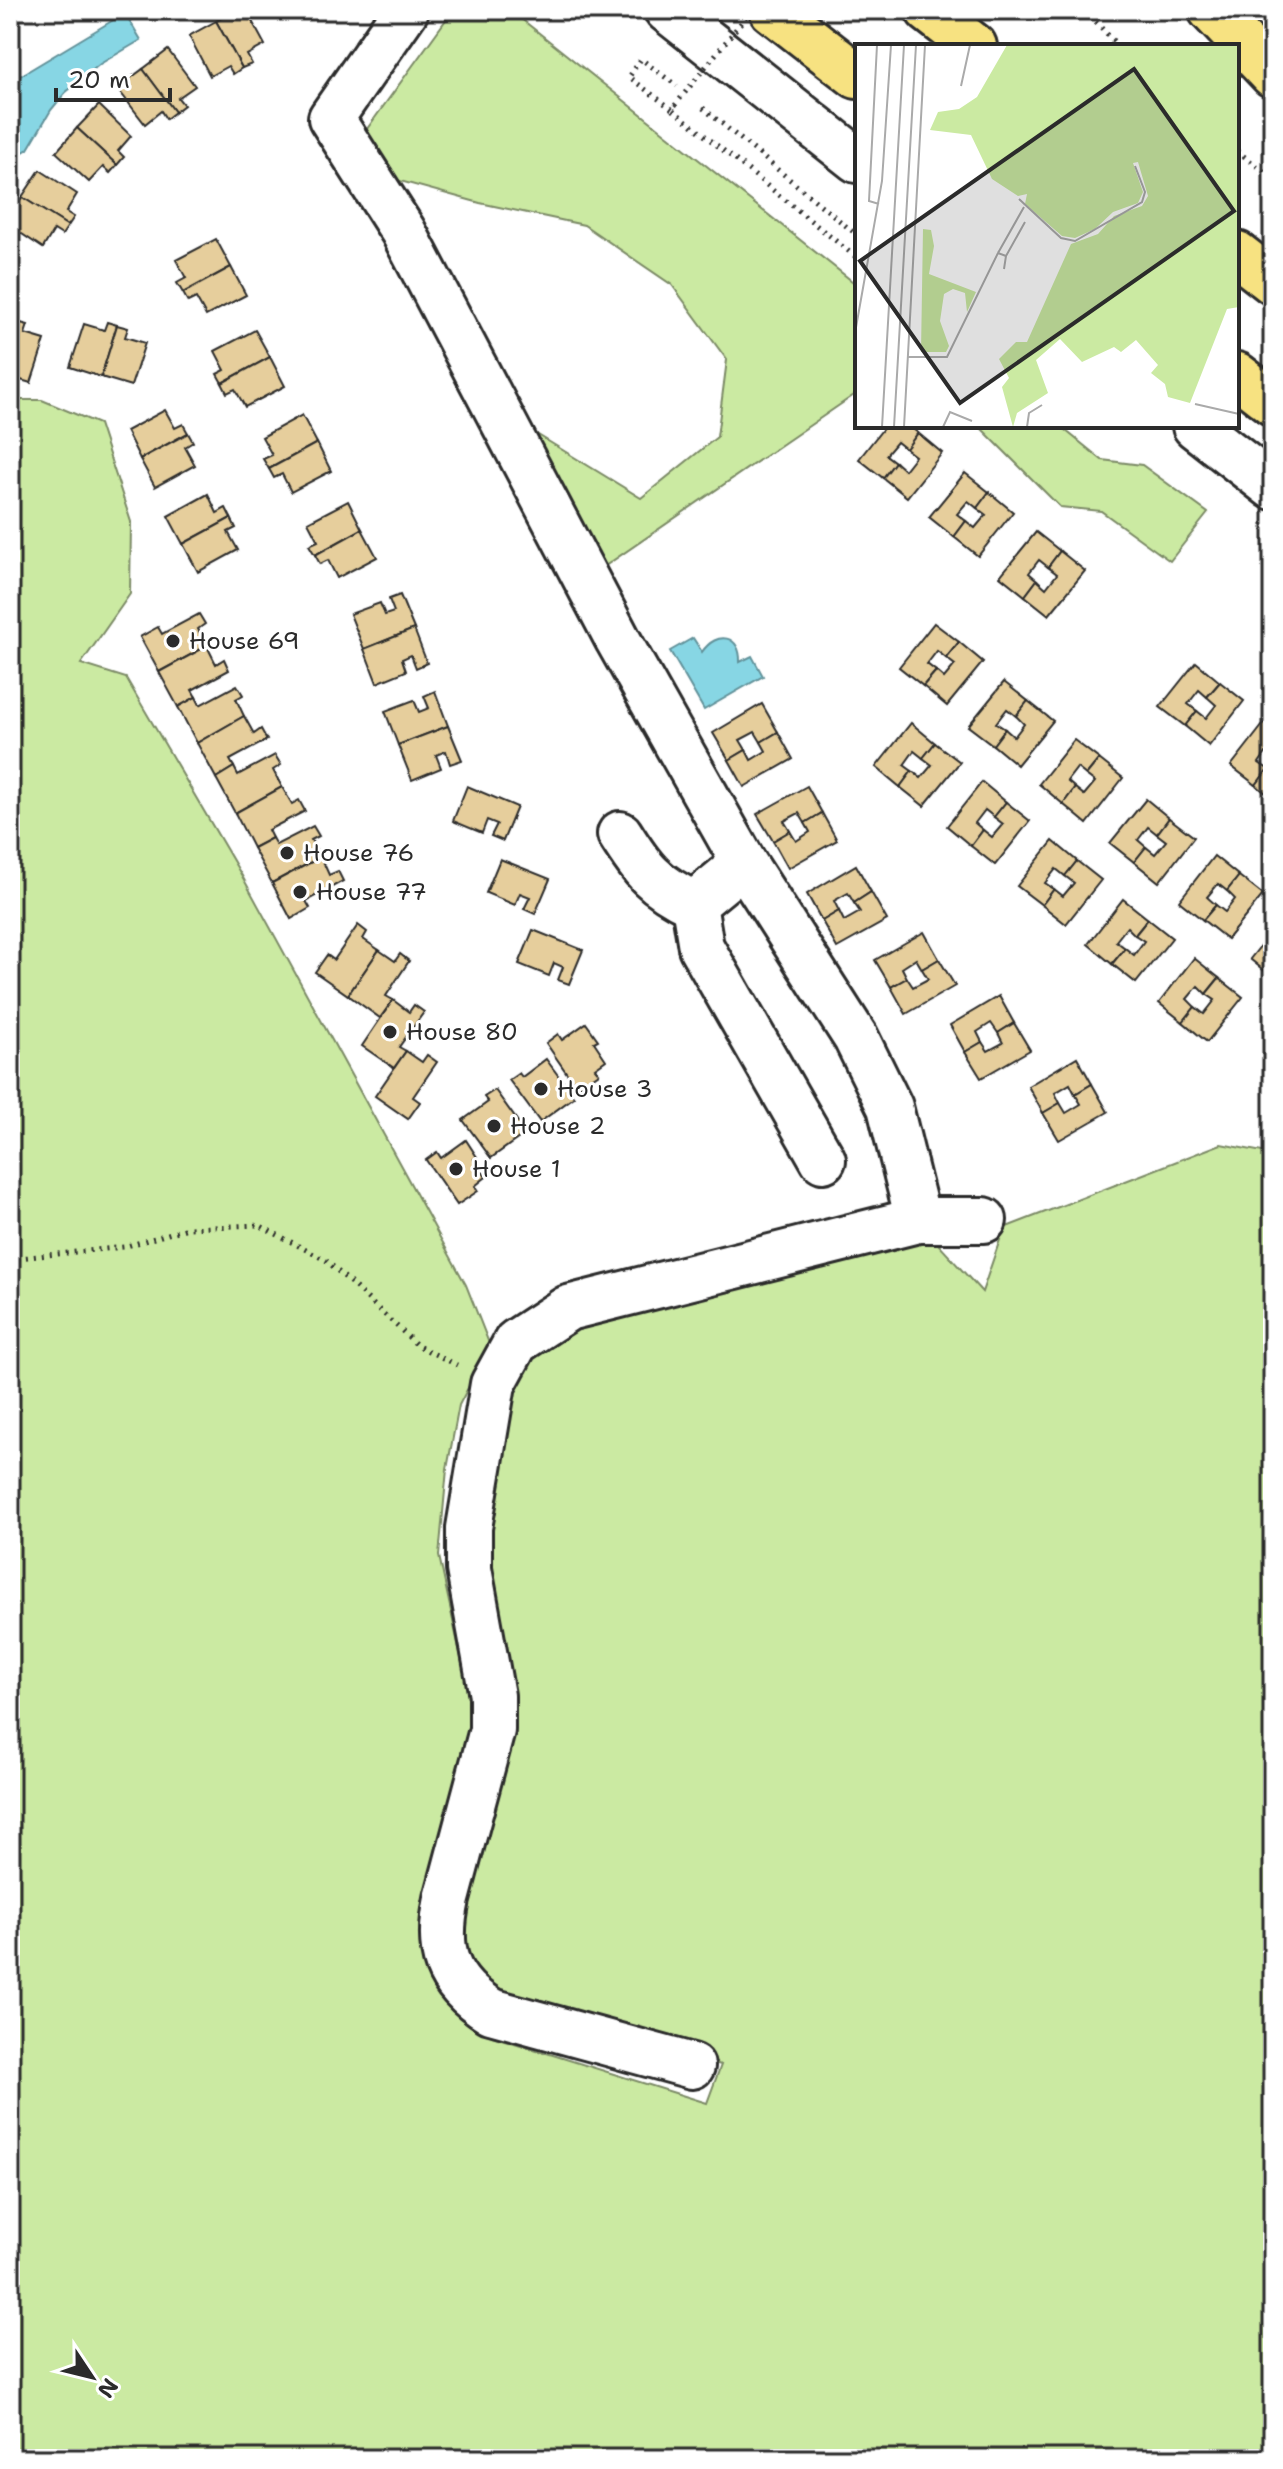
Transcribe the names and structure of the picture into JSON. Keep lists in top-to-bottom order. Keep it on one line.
{"places":["House 69","House 76","House 77","House 80","House 3","House 2","House 1"],"scale_bar":"20 m","north":"bottom right"}
